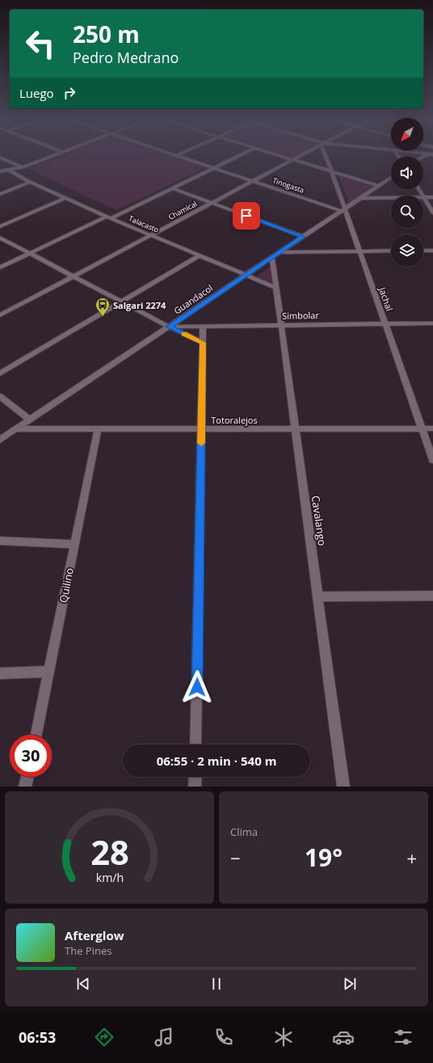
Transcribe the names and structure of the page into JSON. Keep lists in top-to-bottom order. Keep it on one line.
{"streets":{"street":["Tinogasta","Chamical","Talacasto","Guandacol","Jachal","Simbolar","Totoralejos","Cavalango","Quilino"]},"crossings":[["Tinogasta","Chamical"],["Tinogasta","Guandacol"],["Tinogasta","Jachal"],["Chamical","Talacasto"],["Talacasto","Guandacol"],["Talacasto","Cavalango"],["Guandacol","Jachal"],["Guandacol","Simbolar"],["Guandacol","Totoralejos"],["Guandacol","Cavalango"],["Jachal","Simbolar"],["Jachal","Totoralejos"],["Simbolar","Cavalango"],["Totoralejos","Cavalango"],["Totoralejos","Quilino"]],"places":{"bus stop":["Salgari 2274"]},"north":"bottom left","page":{"turn":["250 m","Pedro Medrano"],"then":"Luego","limit":"30","trip":"06:55 · 2 min · 540 m","tile":"Clima","heat":["−","19°","+"],"song":["Afterglow","The Pines"],"tabs":"06:53","gauge":["28","km/h"]}}
